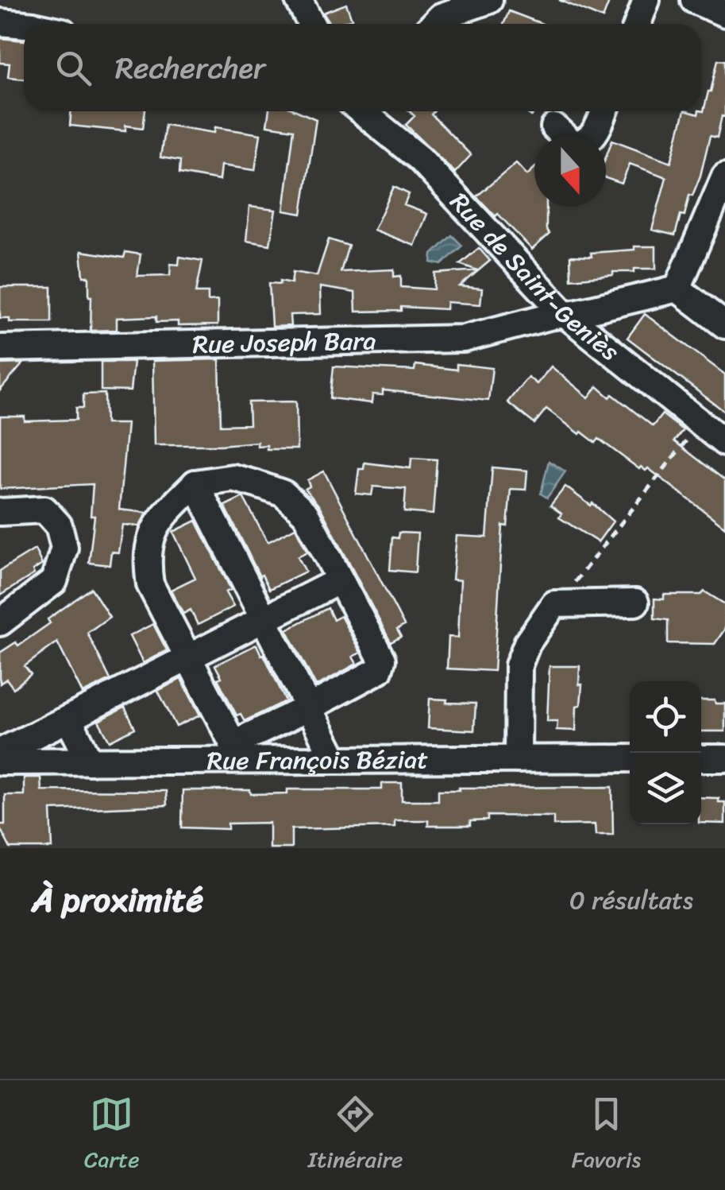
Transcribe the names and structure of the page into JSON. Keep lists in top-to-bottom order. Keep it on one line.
{"streets":{"street":["Rue de Saint-Geniès","Rue Joseph Bara","Rue François Béziat"]},"crossings":[["Rue de Saint-Geniès","Rue Joseph Bara"]],"north":"bottom","page":{"search":"Rechercher","heading":["À proximité","0 résultats"],"nav":["Carte","Itinéraire","Favoris"]}}
